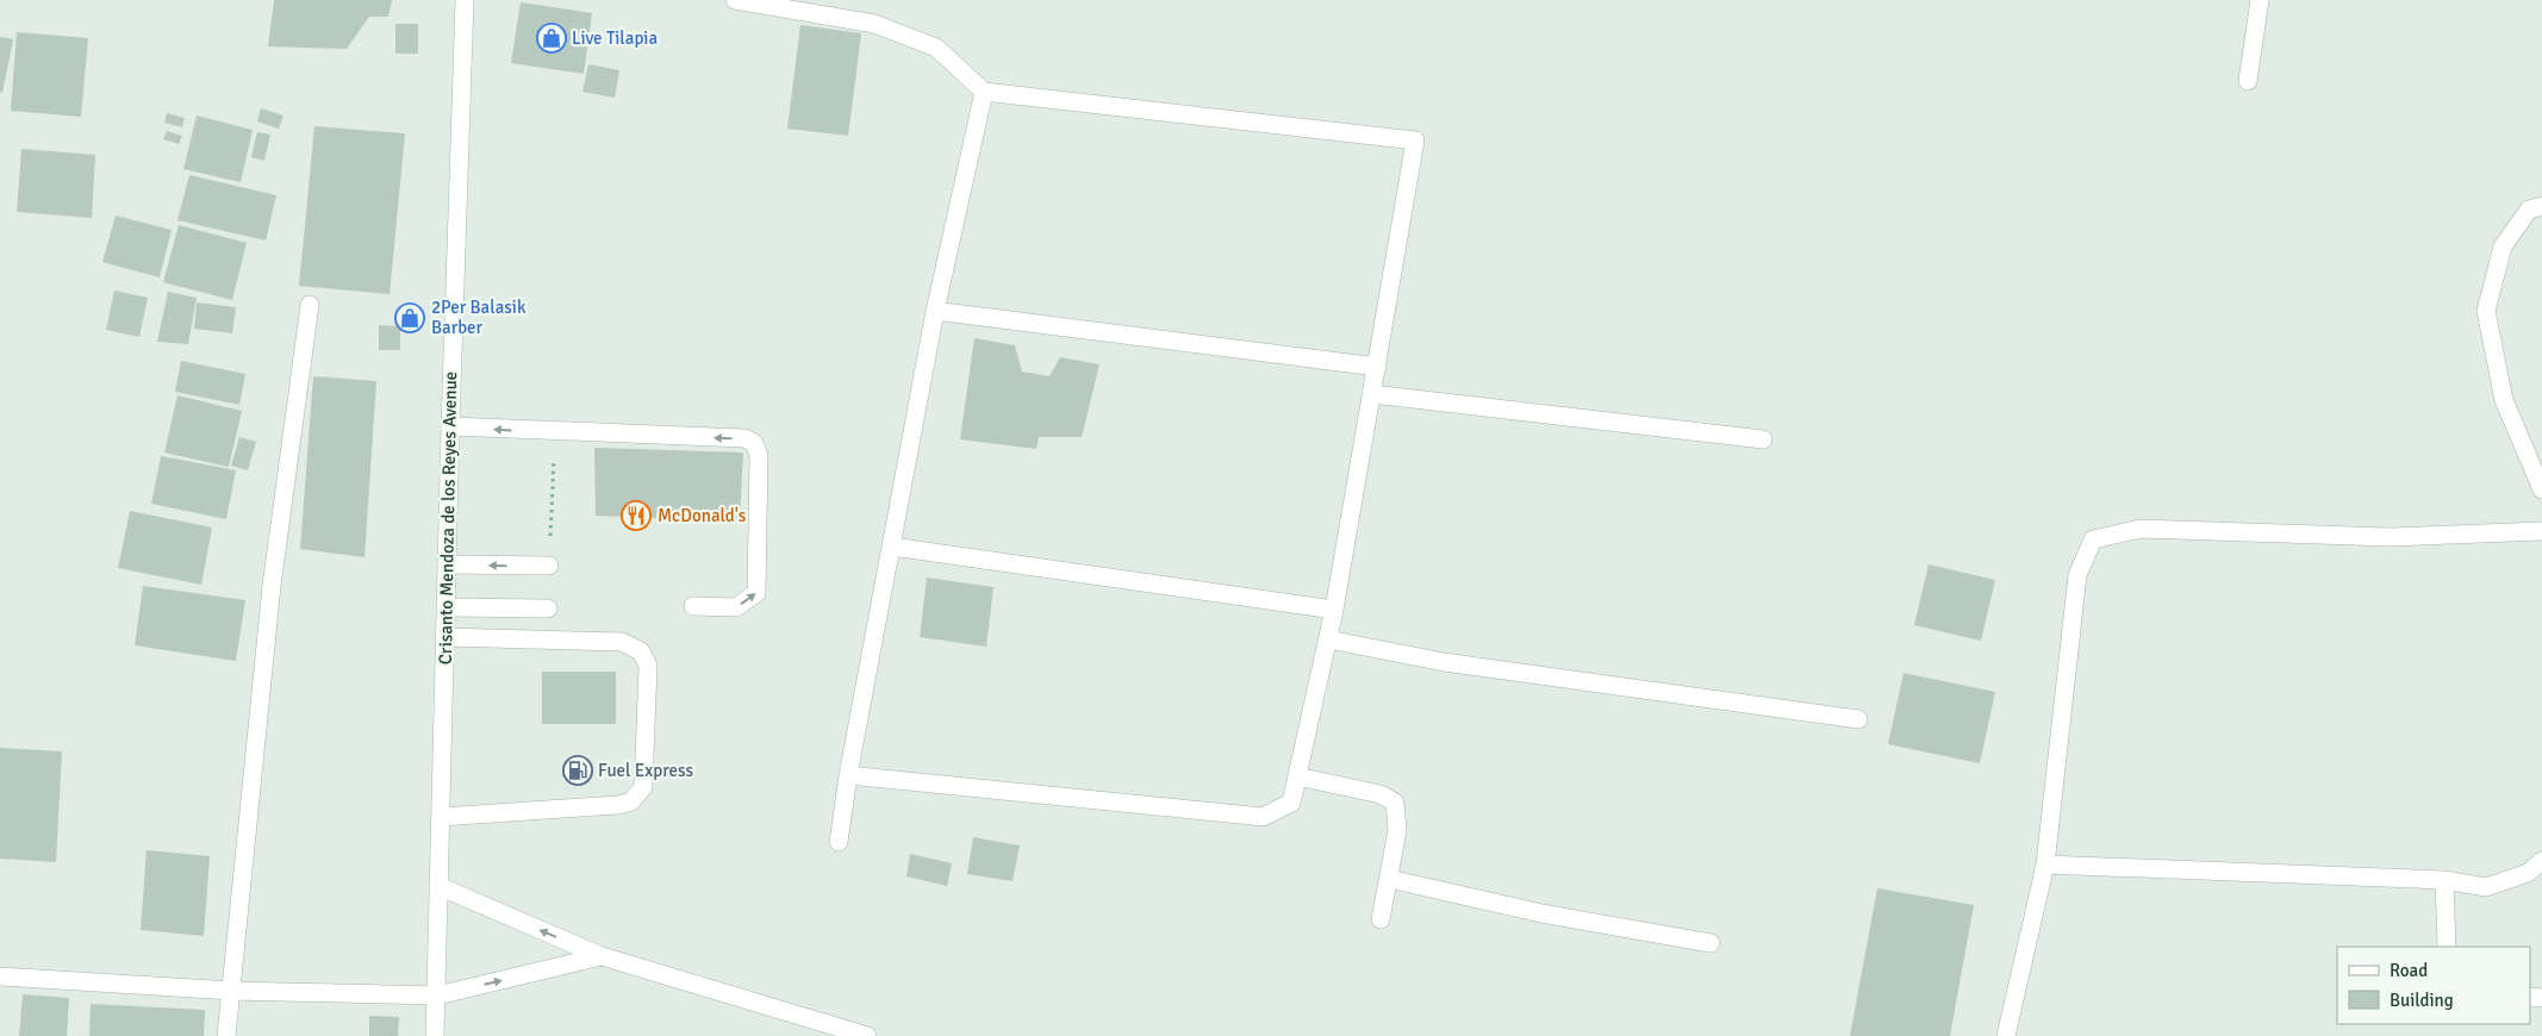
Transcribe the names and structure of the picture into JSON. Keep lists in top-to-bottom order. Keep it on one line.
{"streets":{"street":["Crisanto Mendoza de los Reyes Avenue"]},"places":{"shop":["Live Tilapia","2Per Balasik Barber"],"restaurant":["McDonald's"],"fuel station":["Fuel Express"]},"legend":["Road","Building"]}
